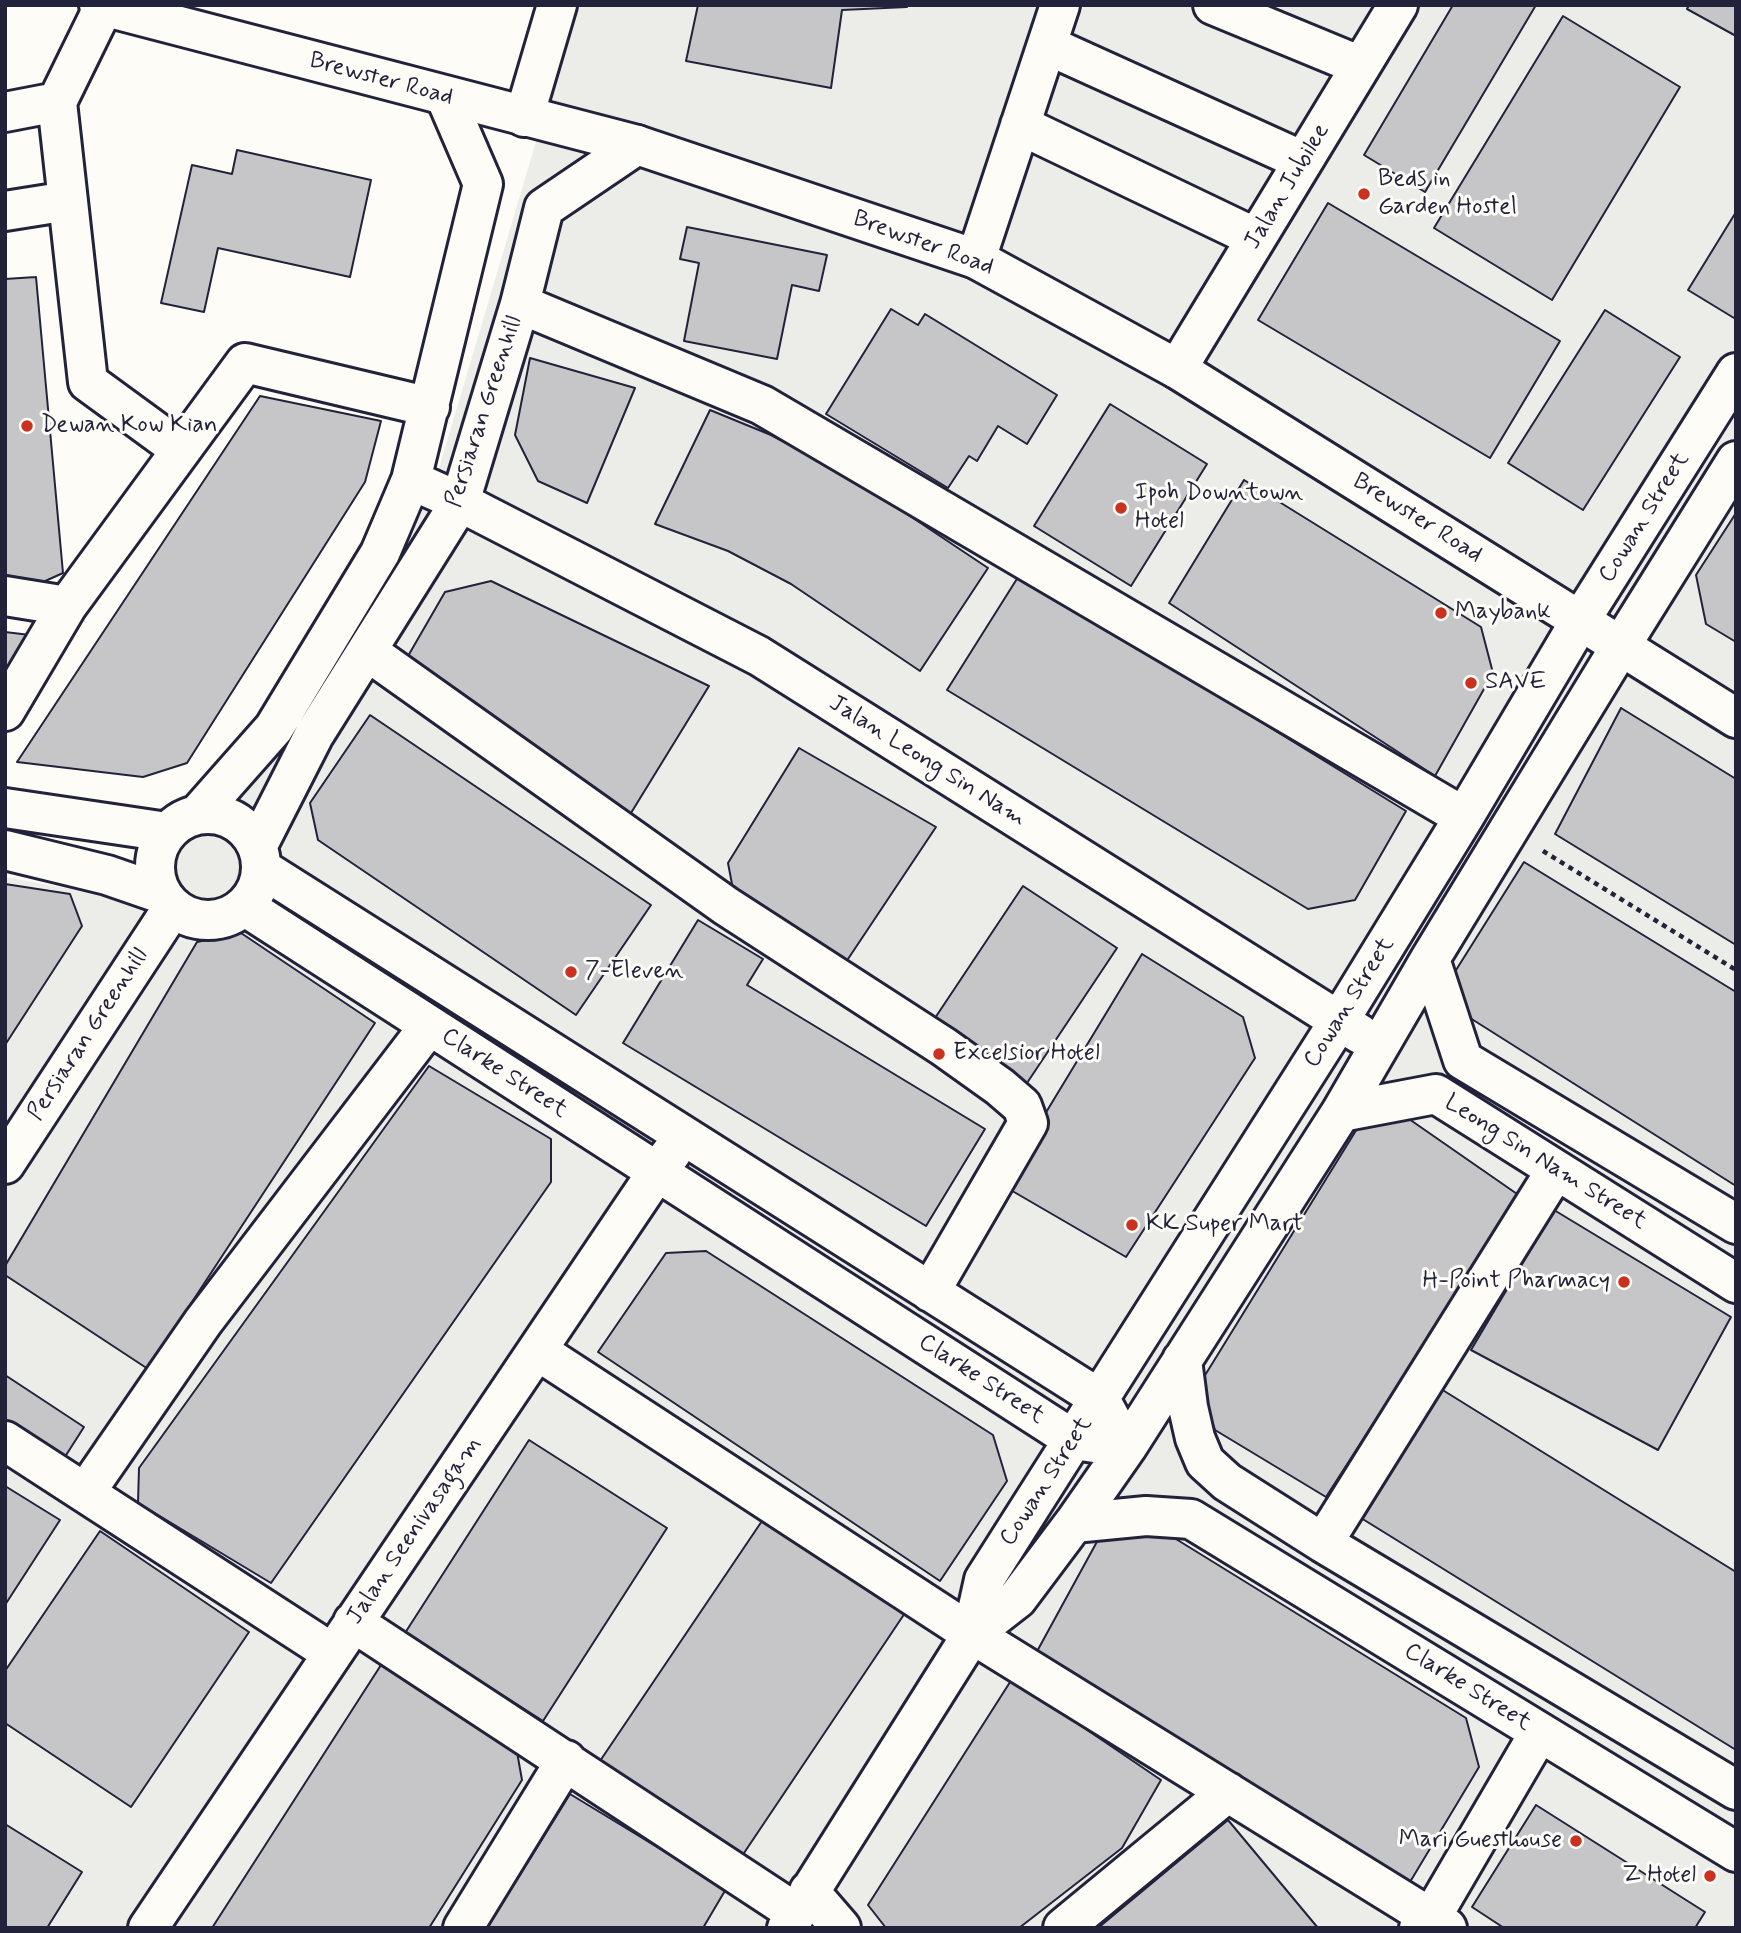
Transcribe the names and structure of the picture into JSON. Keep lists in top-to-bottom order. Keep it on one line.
{"streets":{"main road":["Brewster Road","Jalan Jubilee","Persiaran Greenhill","Cowan Street","Jalan Leong Sin Nam","Clarke Street","Leong Sin Nam Street","Jalan Seenivasagam"]},"crossings":[["Brewster Road","Jalan Jubilee"],["Brewster Road","Persiaran Greenhill"],["Brewster Road","Cowan Street"],["Persiaran Greenhill","Jalan Leong Sin Nam"],["Persiaran Greenhill","Clarke Street"],["Cowan Street","Jalan Leong Sin Nam"],["Cowan Street","Clarke Street"],["Cowan Street","Leong Sin Nam Street"],["Clarke Street","Jalan Seenivasagam"]],"places":["Beds in Garden Hostel","Dewan Kow Kian","Ipoh Downtown Hotel","Maybank","SAVE","7-Eleven","Excelsior Hotel","KK Super Mart","H-Point Pharmacy","Mari Guesthouse","Z Hotel"]}
